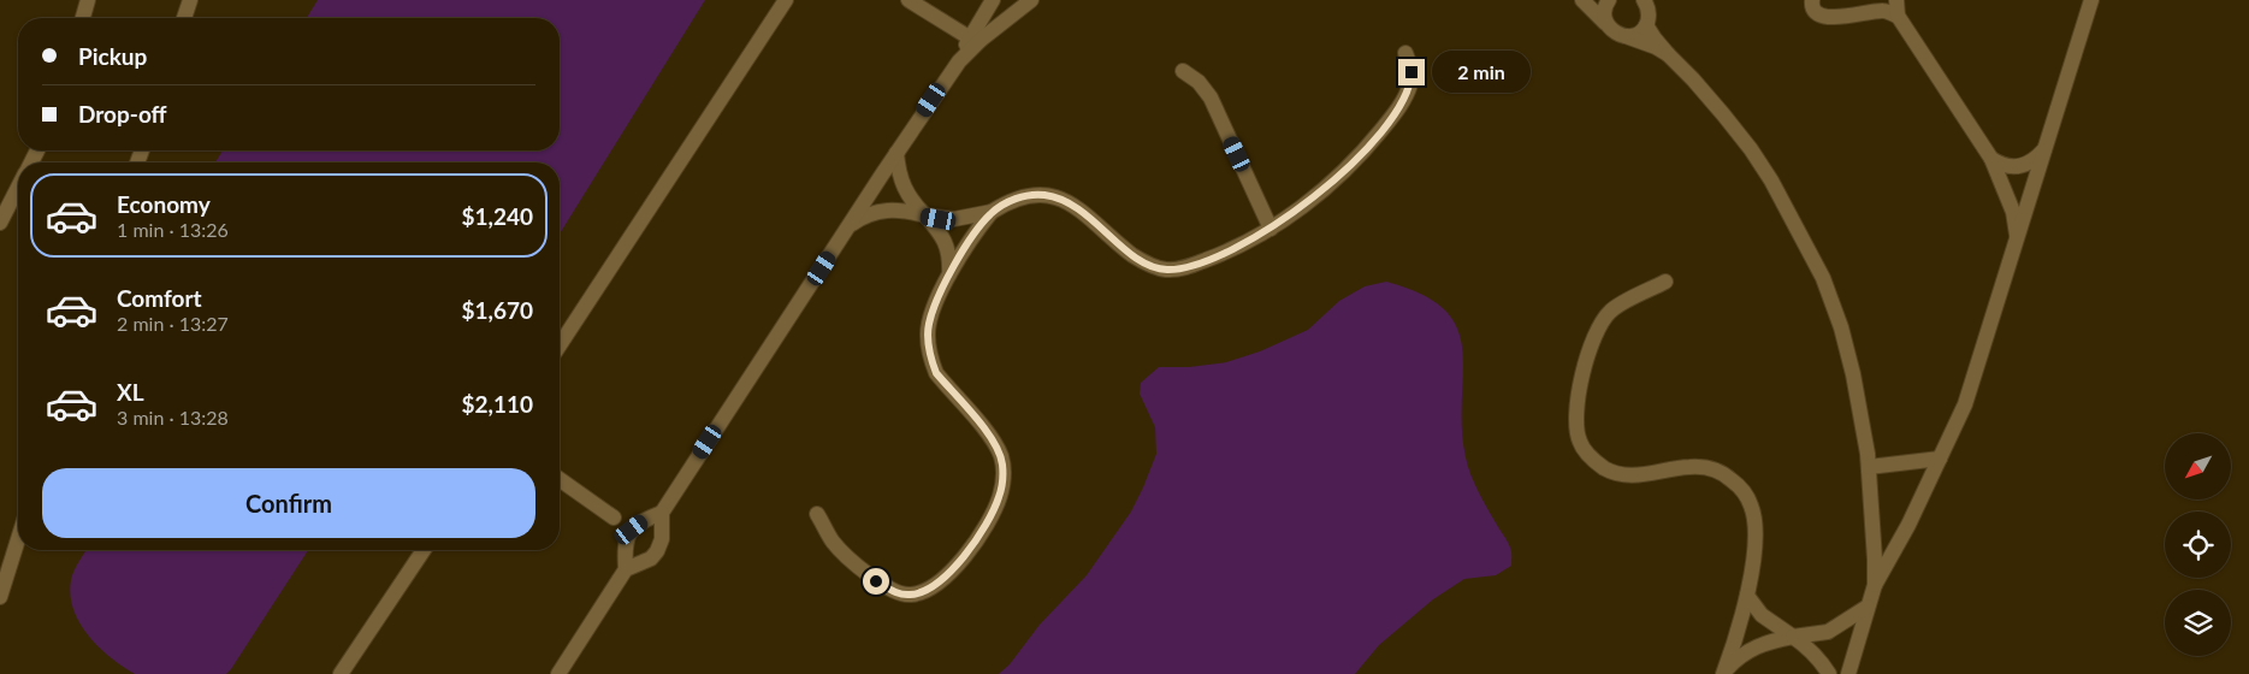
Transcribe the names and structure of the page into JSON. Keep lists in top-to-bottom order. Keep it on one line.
{"north":"bottom left","page":{"banner":["Pickup","Drop-off"],"bubble":"2 min","list":[{"name":"Economy","note":"1 min · 13:26","value":"$1,240"},{"name":"Comfort","note":"2 min · 13:27","value":"$1,670"},{"name":"XL","note":"3 min · 13:28","value":"$2,110"}],"buttons":"Confirm"}}
